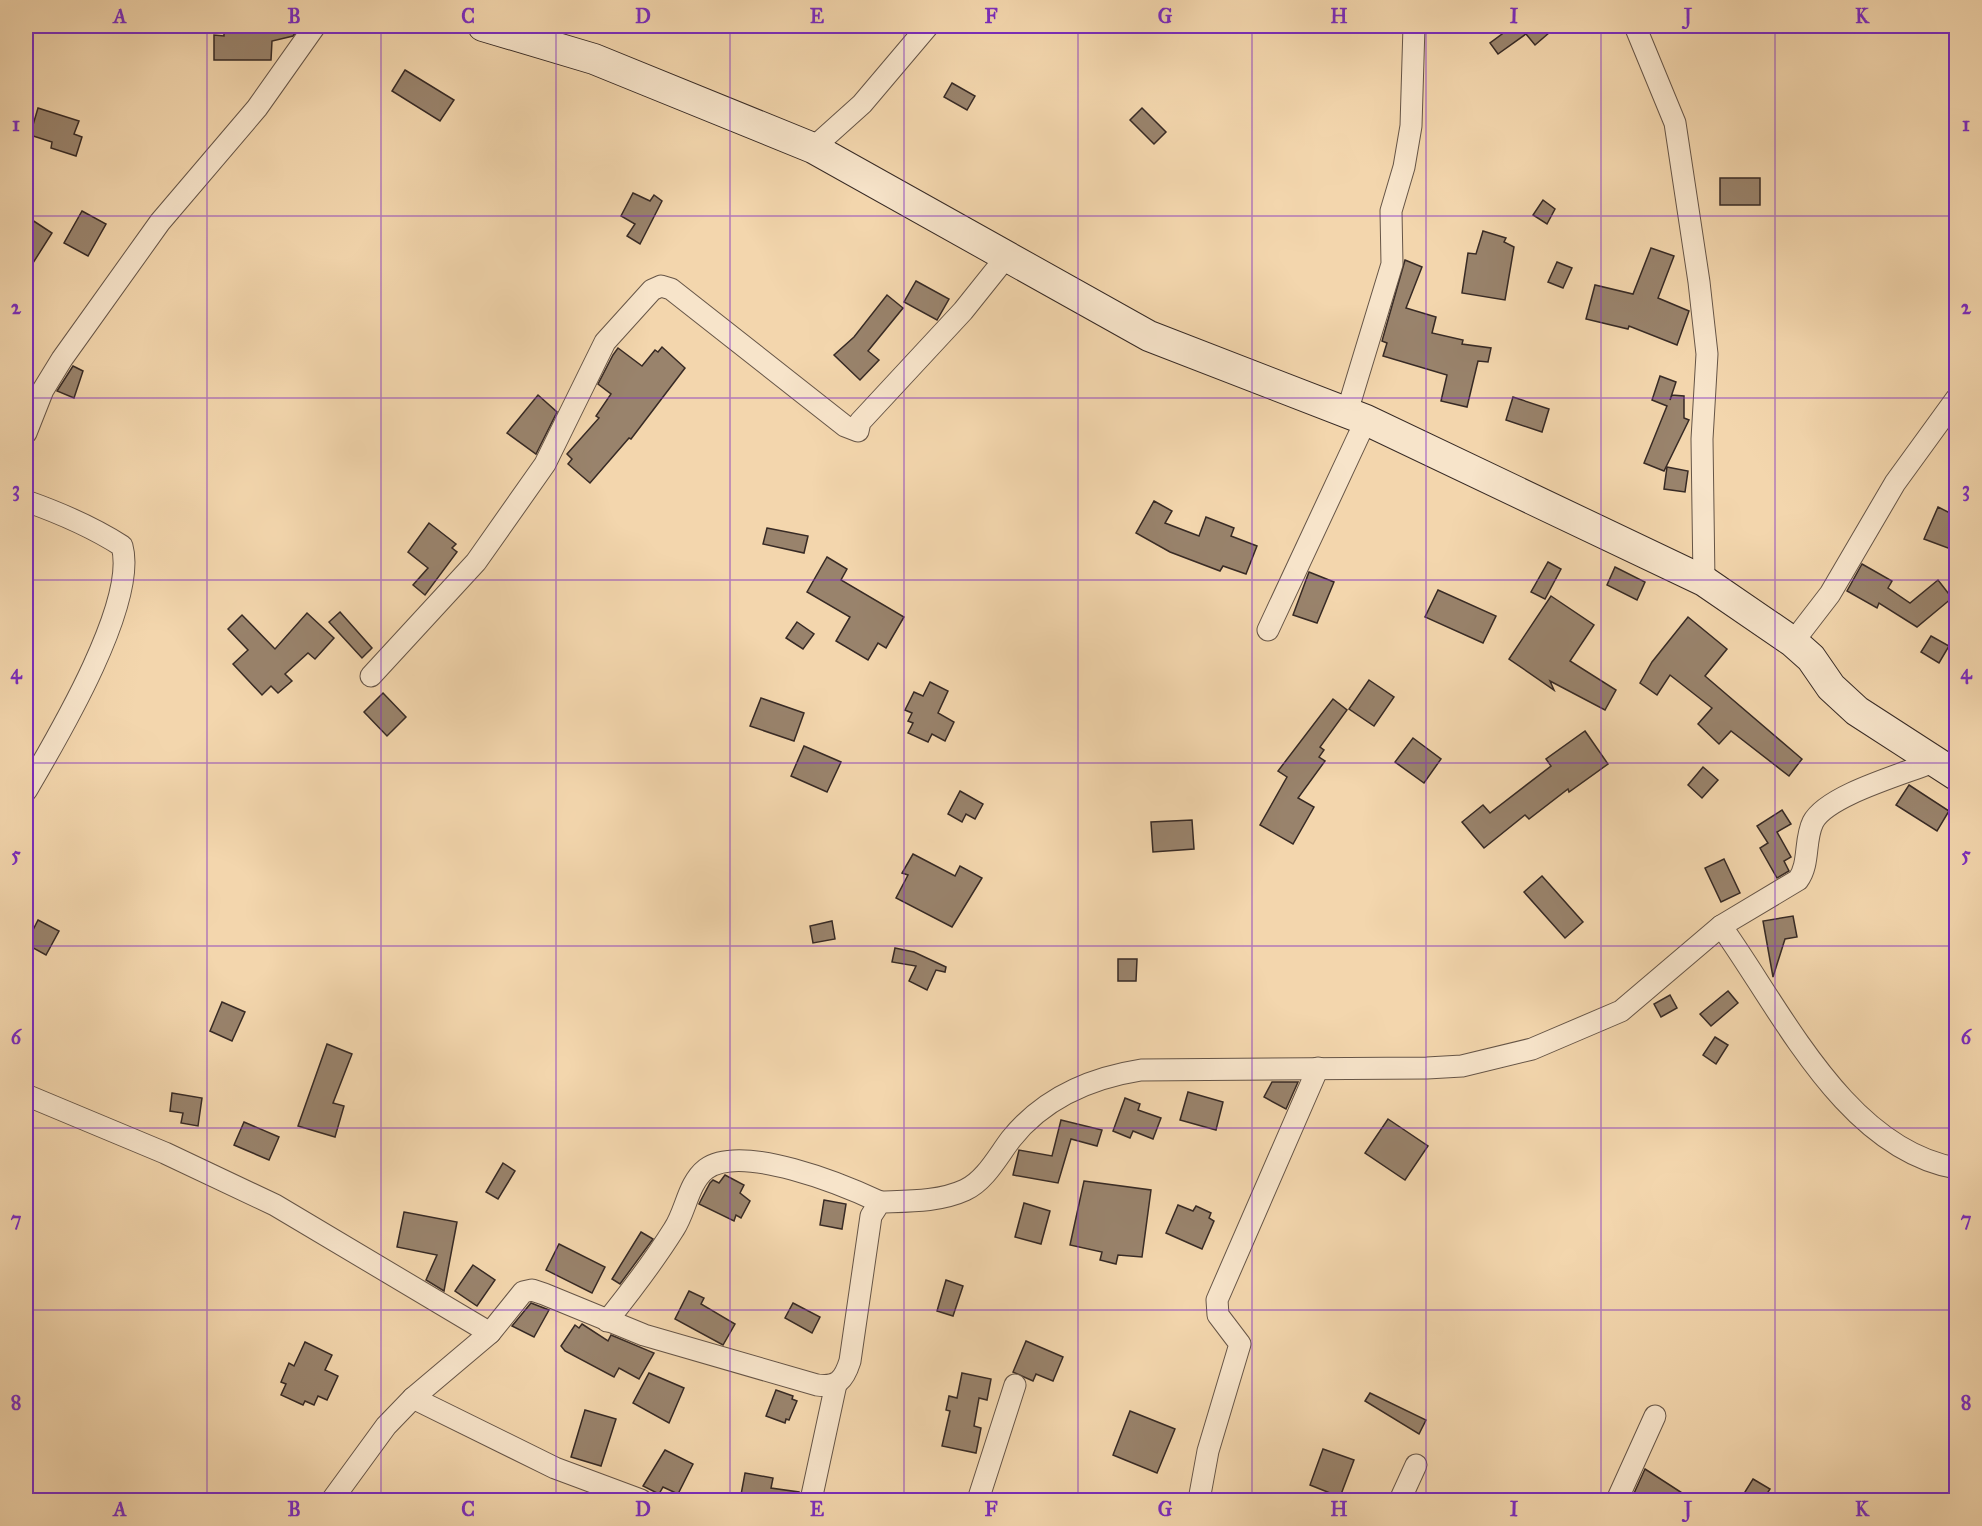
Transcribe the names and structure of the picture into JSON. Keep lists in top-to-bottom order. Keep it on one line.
{"grid":{"columns":["A","B","C","D","E","F","G","H","I","J","K"],"rows":["1","2","3","4","5","6","7","8"]}}
